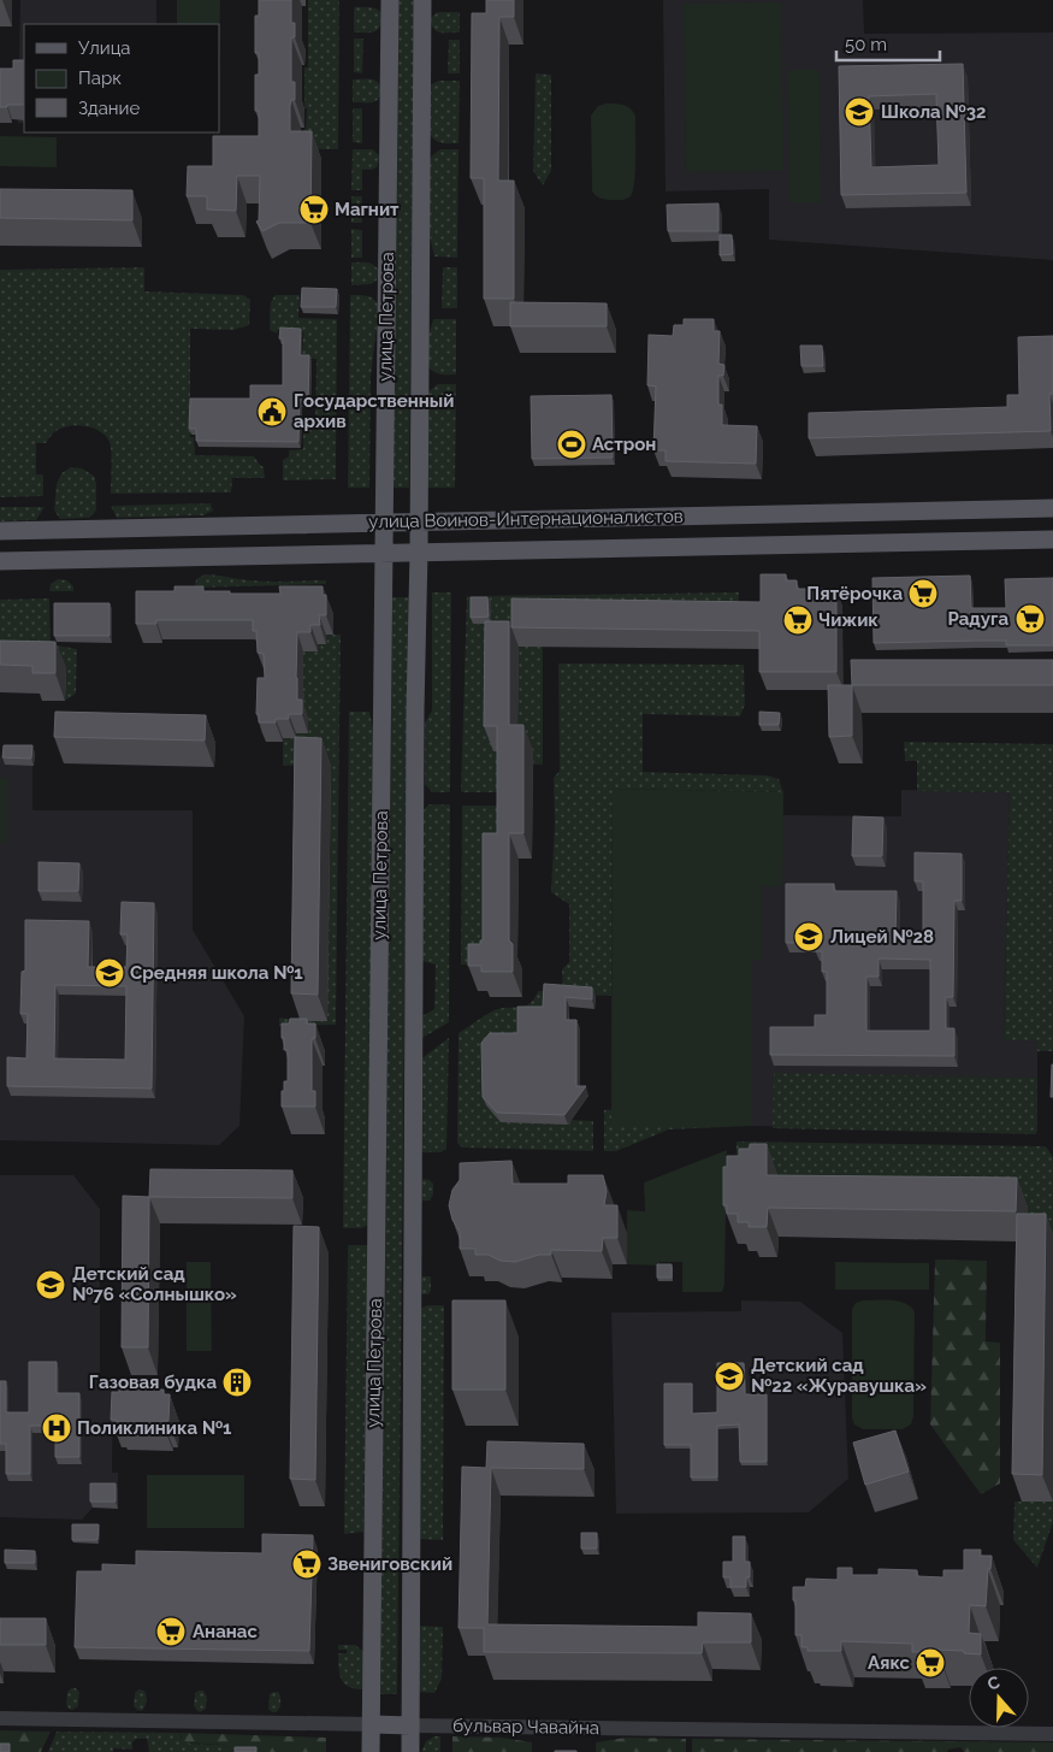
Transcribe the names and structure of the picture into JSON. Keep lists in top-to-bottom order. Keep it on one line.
{"streets":{"main road":["улица Петрова","улица Воинов-Интернационалистов","бульвар Чавайна"]},"crossings":[["улица Петрова","улица Воинов-Интернационалистов"],["улица Петрова","бульвар Чавайна"]],"places":{"school or university":["Школа №32","Лицей №28","Средняя школа №1","Детский сад №76 «Солнышко»","Детский сад №22 «Журавушка»"],"supermarket":["Магнит","Пятёрочка","Радуга","Чижик","Звениговский","Ананас","Аякс"],"public building":["Государственный архив"],"sports":["Астрон"],"building":["Газовая будка"],"hospital":["Поликлиника №1"]},"legend":["Улица","Парк","Здание"],"scale_bar":"50 m","north":"top"}
